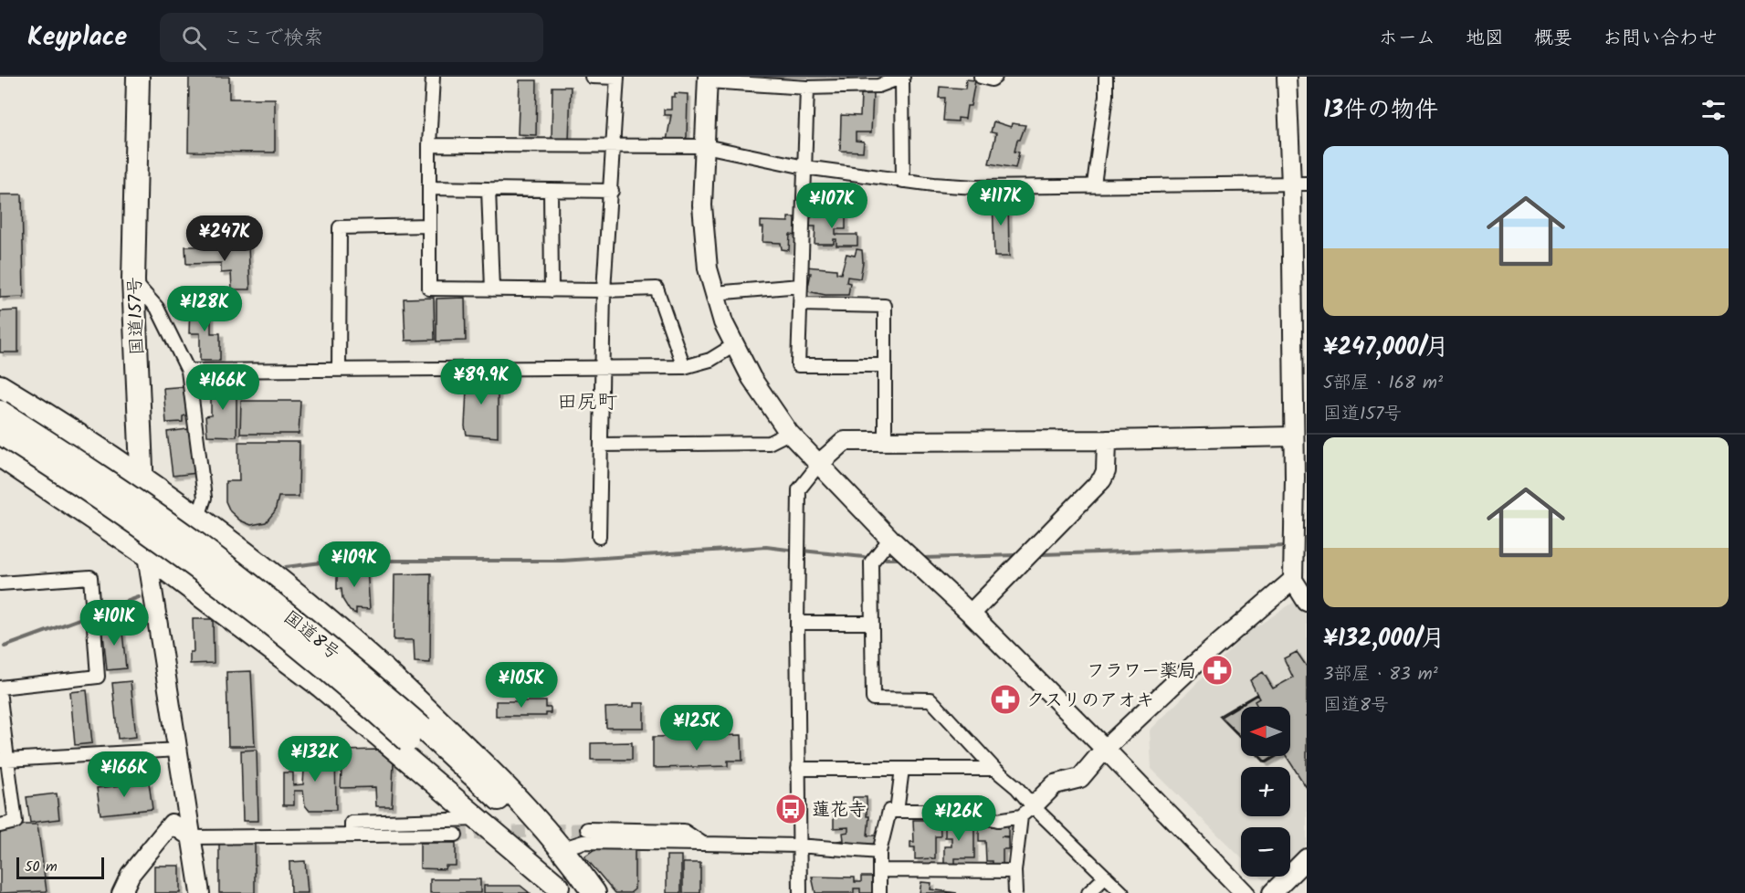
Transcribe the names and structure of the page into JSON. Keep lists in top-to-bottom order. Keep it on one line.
{"streets":{"highway":["国道157号","国道8号"]},"districts":["田尻町"],"places":{"pharmacy":["フラワー薬局","クスリのアオキ"],"bus stop":["蓮花寺"]},"scale_bar":"50 m","north":"left","page":{"header":"Keyplace","search":"ここで検索","nav":["ホーム","地図","概要","お問い合わせ"],"heading":"13件の物件","list":[{"name":"¥247,000/月","note":"5部屋 · 168 m² · 国道157号"},{"name":"¥132,000/月","note":"3部屋 · 83 m² · 国道8号"}],"price":["¥117K","¥107K","¥247K","¥128K","¥89.9K","¥166K","¥109K","¥101K","¥105K","¥125K","¥132K","¥166K","¥126K"],"map_buttons":["+","−"],"scale":"50 m"}}
